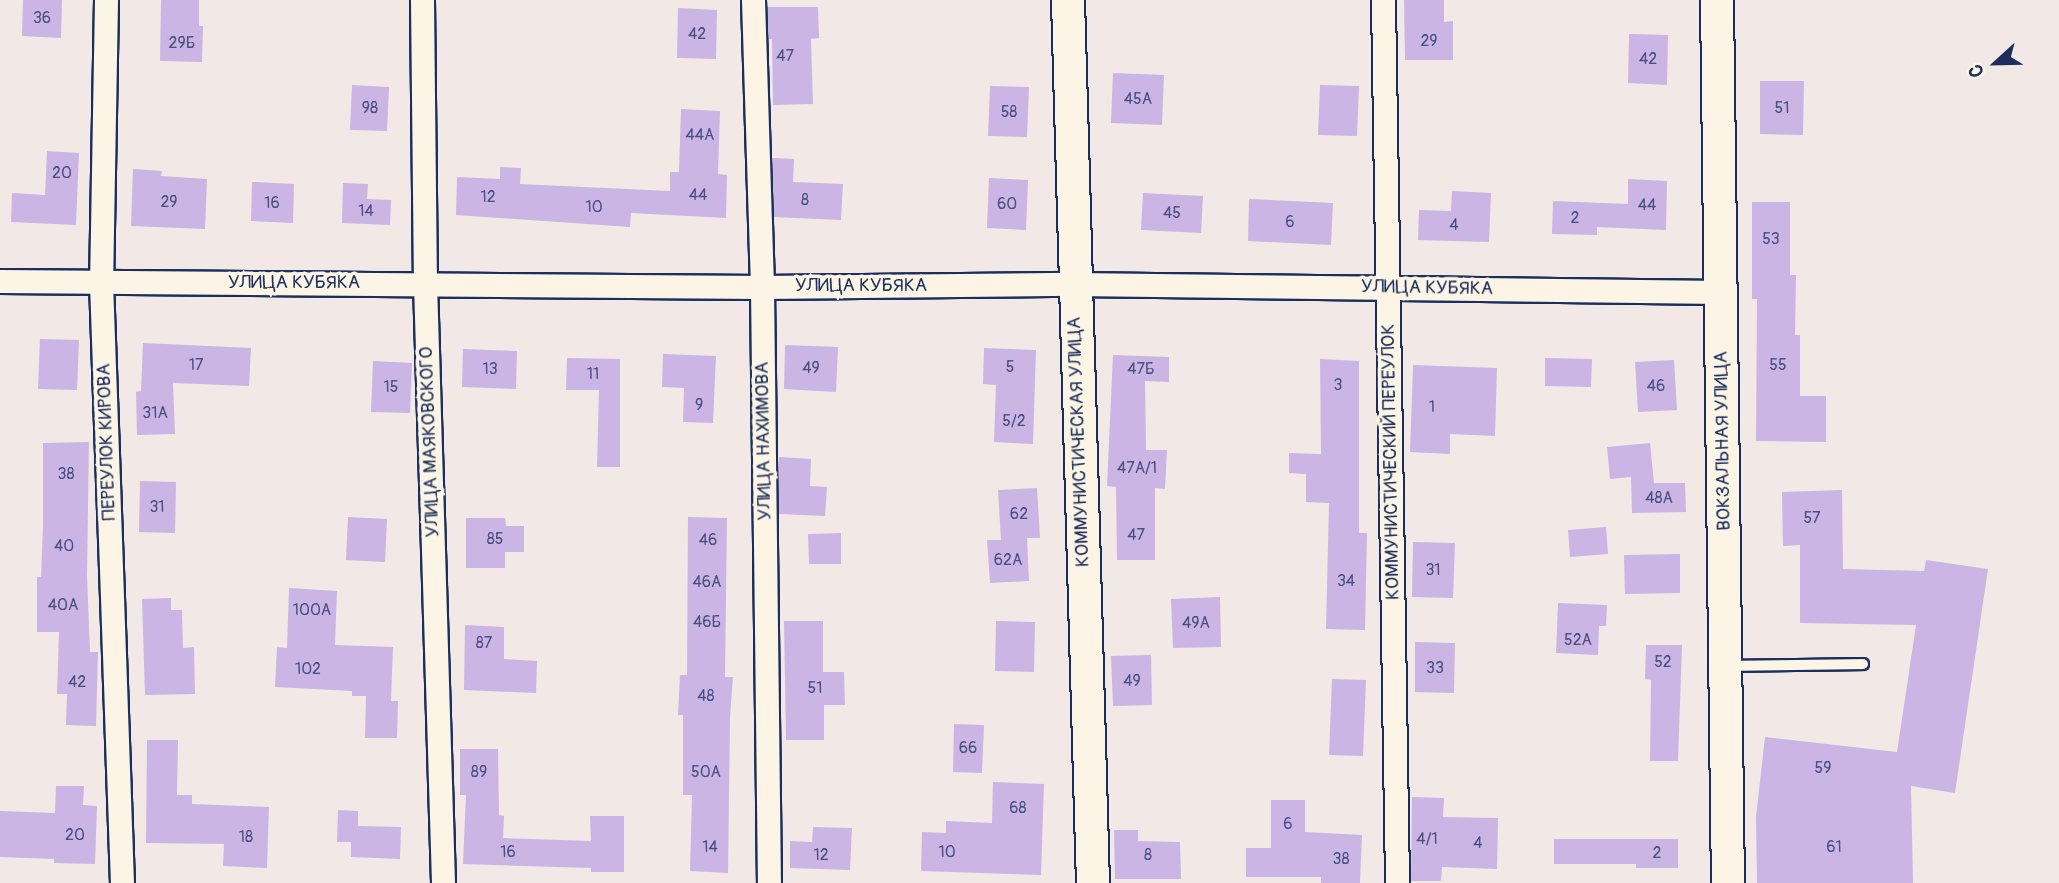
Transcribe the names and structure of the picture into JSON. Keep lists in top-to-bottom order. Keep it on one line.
{"streets":{"main road":["ВОКЗАЛЬНАЯ УЛИЦА","КОММУНИСТИЧЕСКАЯ УЛИЦА"],"street":["УЛИЦА КУБЯКА","УЛИЦА НАХИМОВА","ПЕРЕУЛОК КИРОВА","УЛИЦА МАЯКОВСКОГО","КОММУНИСТИЧЕСКИЙ ПЕРЕУЛОК"]},"crossings":[["УЛИЦА КУБЯКА","УЛИЦА НАХИМОВА"],["УЛИЦА КУБЯКА","ВОКЗАЛЬНАЯ УЛИЦА"],["УЛИЦА КУБЯКА","ПЕРЕУЛОК КИРОВА"],["УЛИЦА КУБЯКА","УЛИЦА МАЯКОВСКОГО"],["УЛИЦА КУБЯКА","КОММУНИСТИЧЕСКАЯ УЛИЦА"],["УЛИЦА КУБЯКА","КОММУНИСТИЧЕСКИЙ ПЕРЕУЛОК"]],"house_numbers":["36","42","29","29Б","47","42","45А","98","51","58","44А","20","44","12","8","29","16","60","44","10","14","45","2","6","4","53","17","55","5","49","13","47Б","11","3","46","15","9","1","31А","5/2","47А/1","38","48А","31","62","57","47","85","46","40","62А","31","34","46А","40А","100А","46Б","49А","52А","87","52","33","102","49","42","51","48","66","59","89","50А","68","6","20","18","4/1","4","14","61","16","10","2","12","8","38"],"north":"left"}
